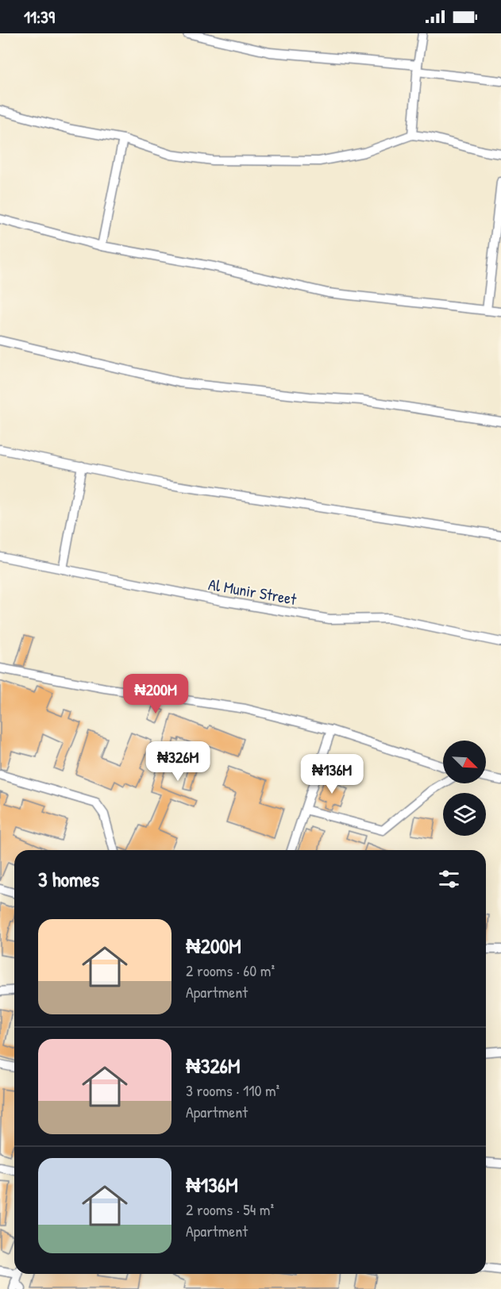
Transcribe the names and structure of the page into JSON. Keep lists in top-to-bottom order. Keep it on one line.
{"streets":{"street":["Al Munir Street"]},"north":"bottom right","page":{"status":"11:39","price":["₦200M","₦326M","₦136M"],"heading":"3 homes","list":[{"name":"₦200M","note":"2 rooms · 60 m² · Apartment"},{"name":"₦326M","note":"3 rooms · 110 m² · Apartment"},{"name":"₦136M","note":"2 rooms · 54 m² · Apartment"}]}}
